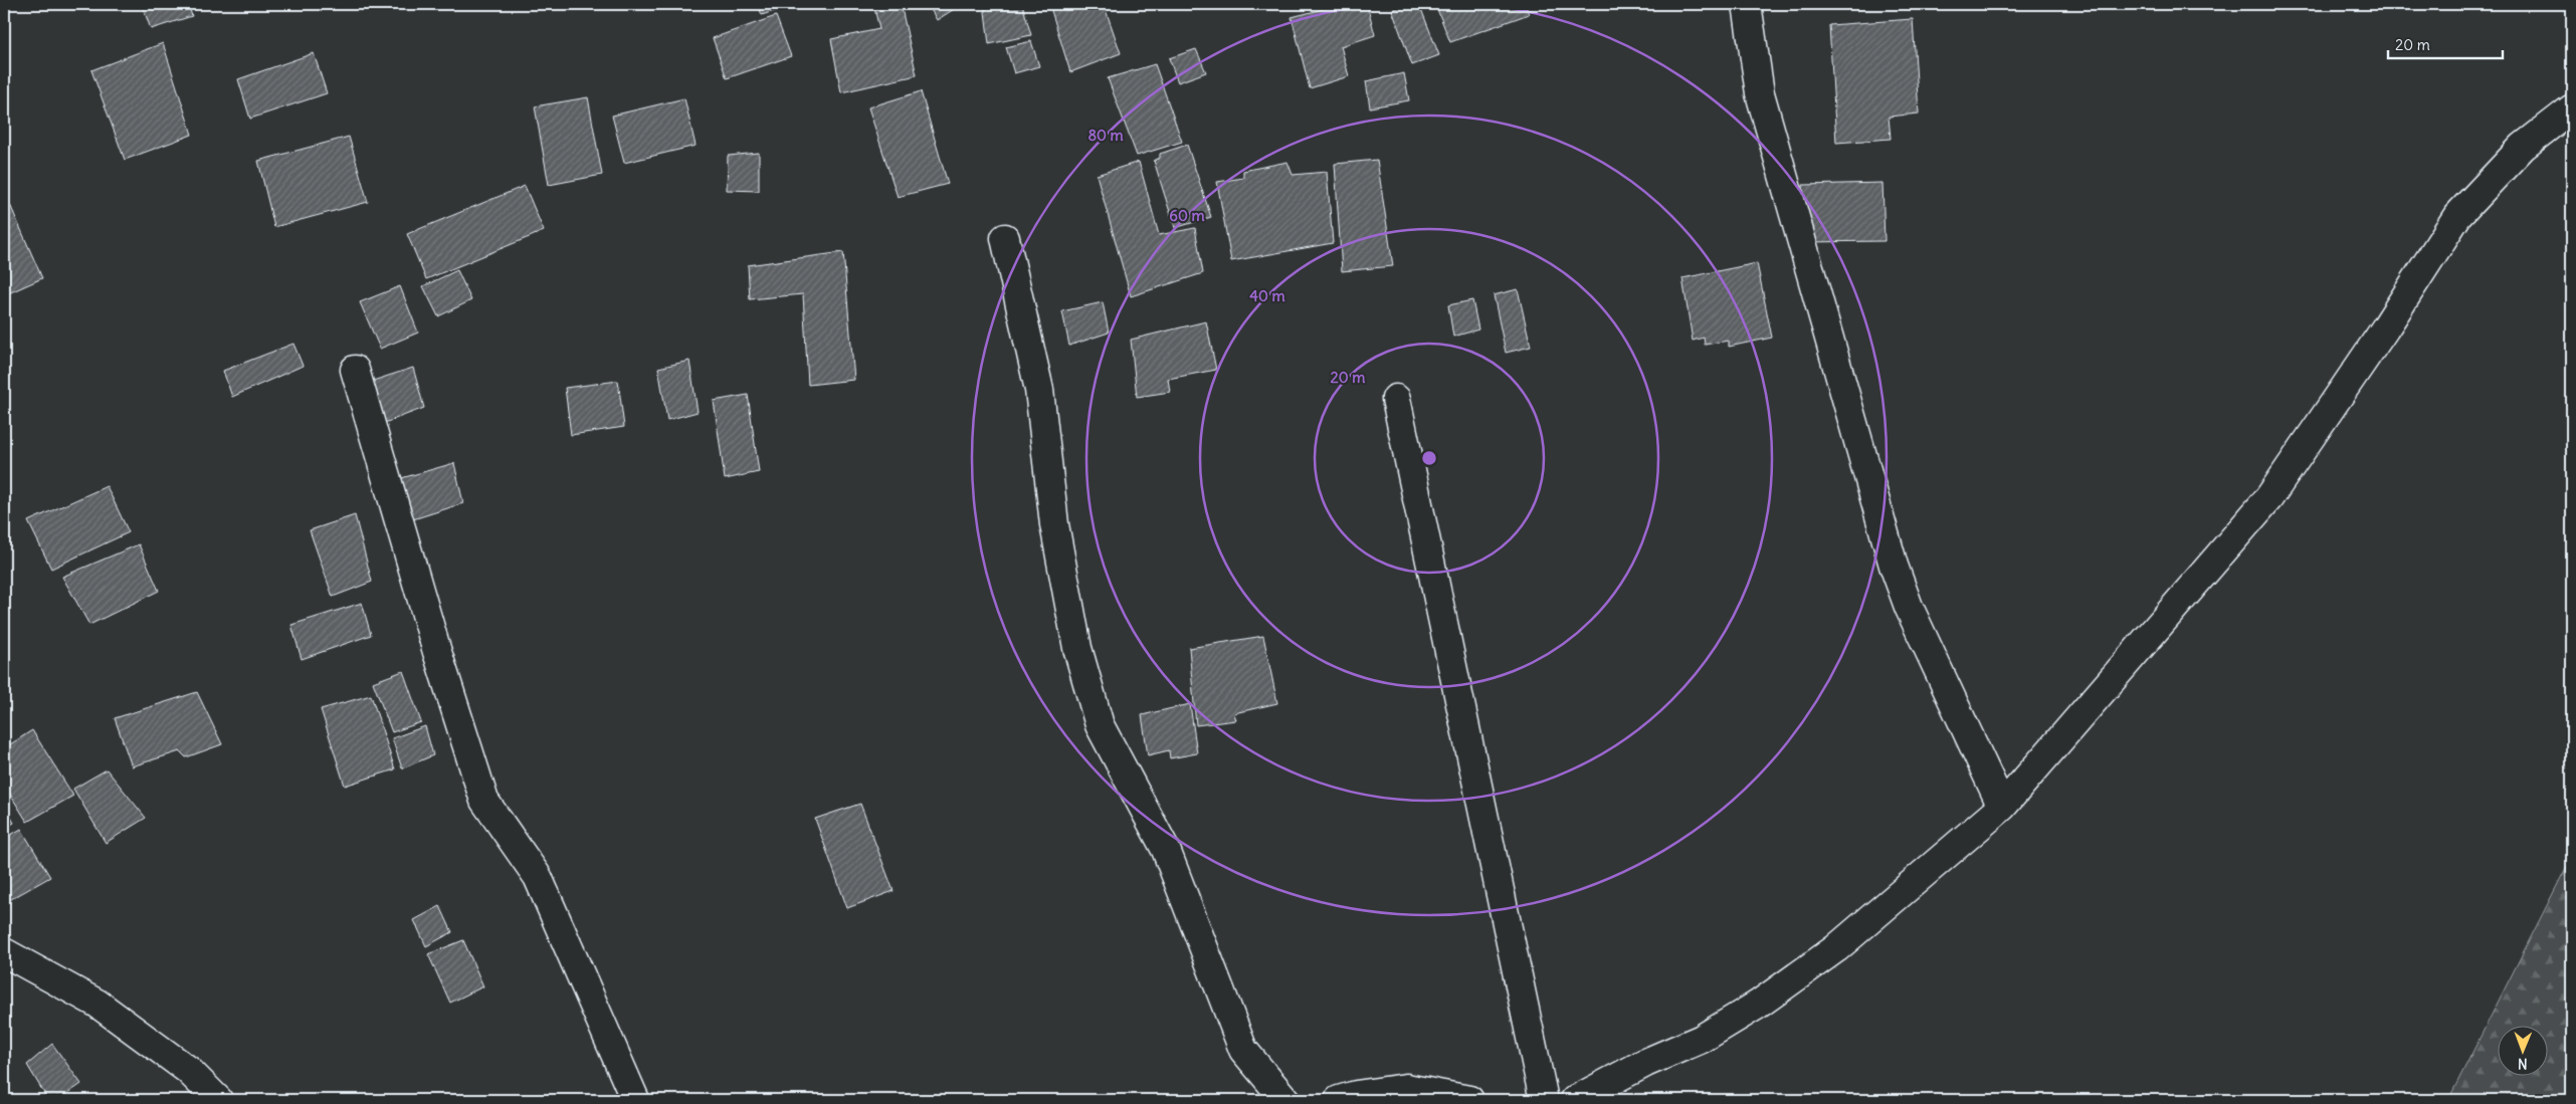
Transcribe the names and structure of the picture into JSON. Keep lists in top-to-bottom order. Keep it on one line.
{"scale_bar":"20 m","north":"bottom","rings":["80 m","60 m","40 m","20 m"]}
